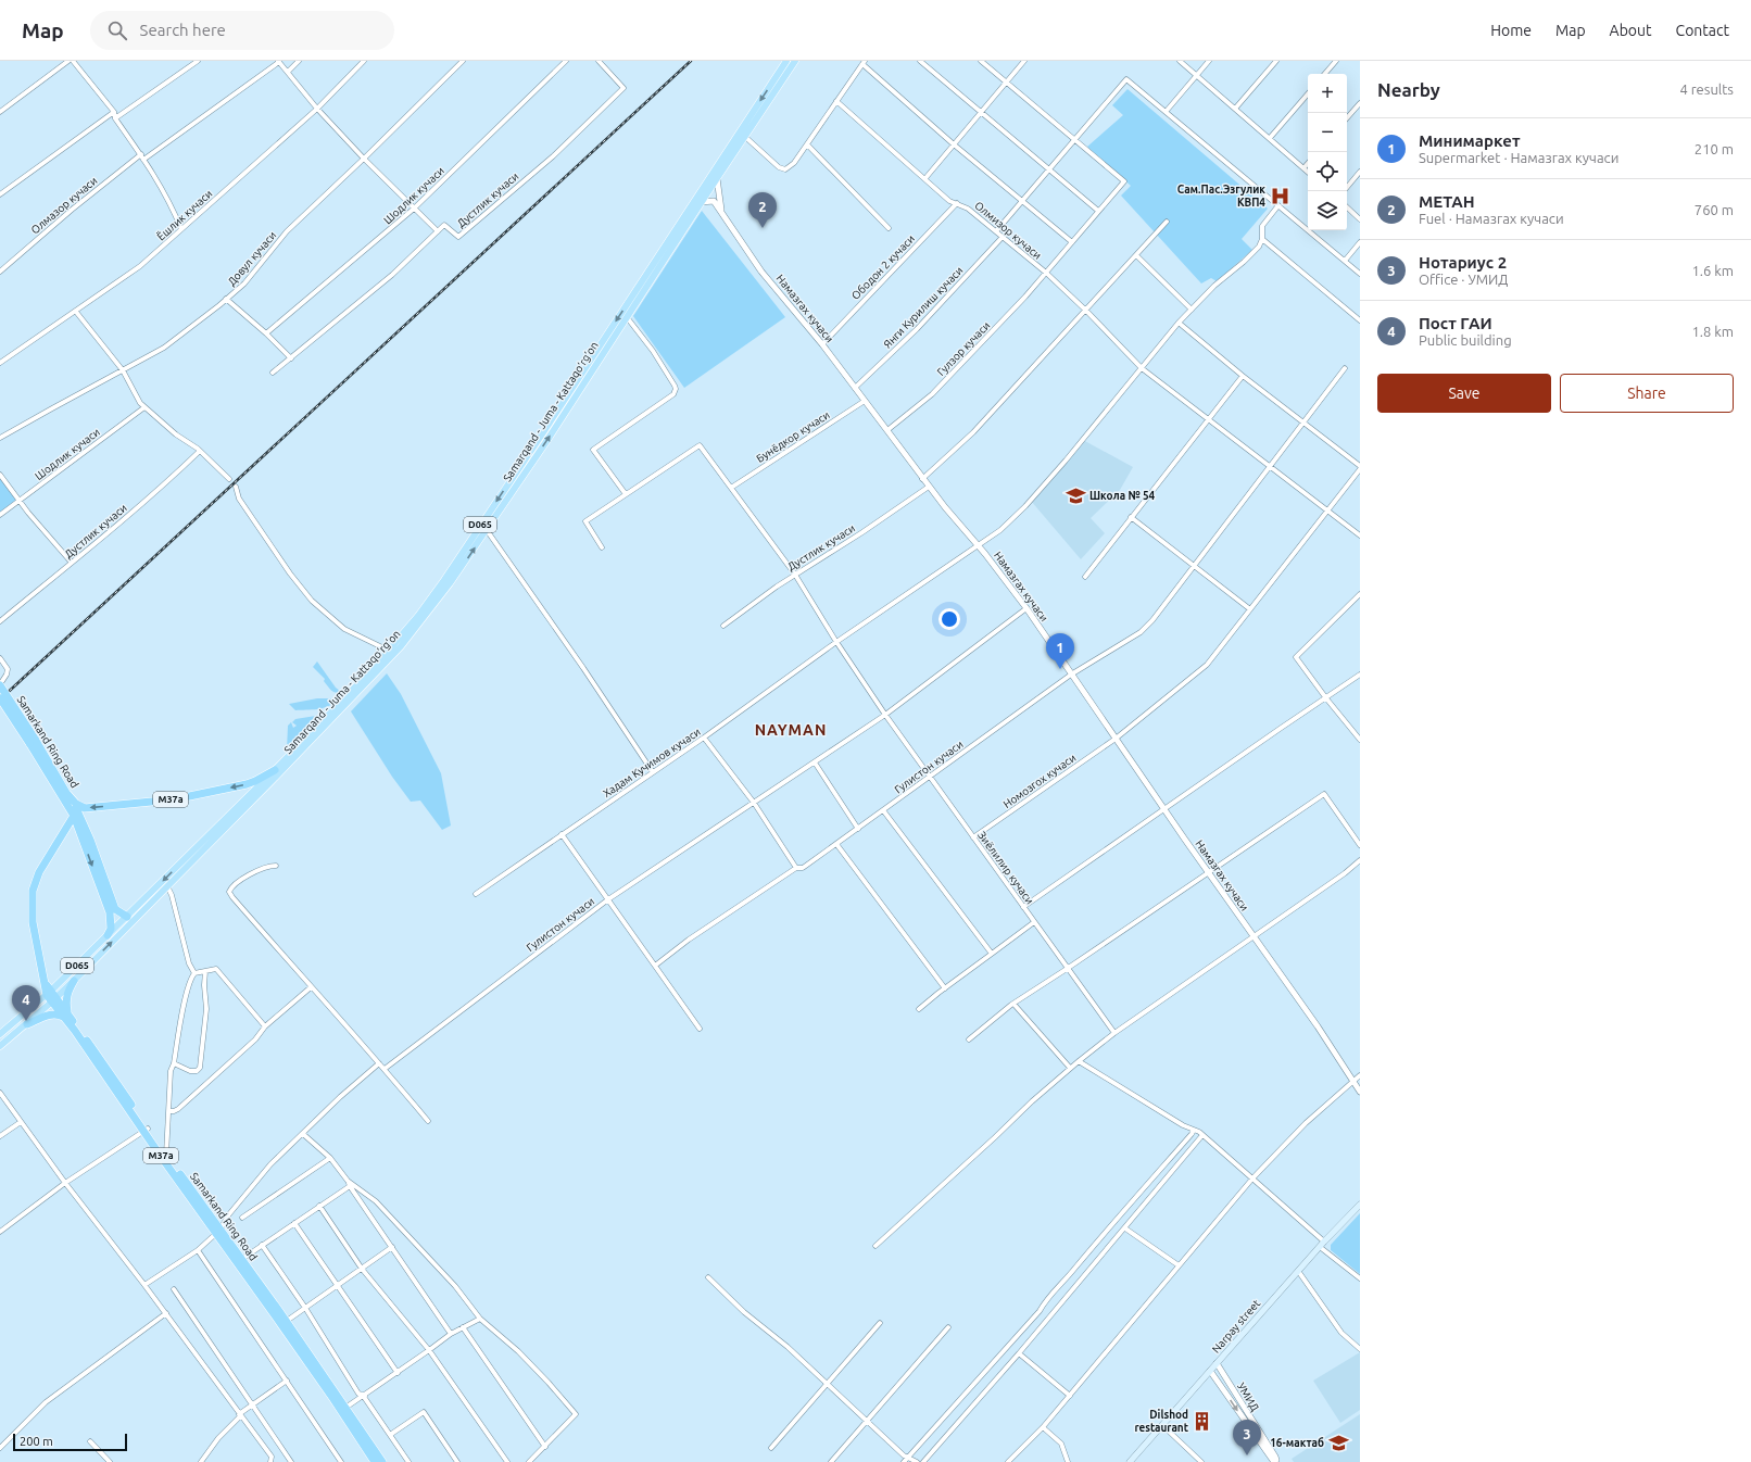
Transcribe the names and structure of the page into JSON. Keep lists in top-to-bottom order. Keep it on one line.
{"streets":{"highway":["Samarkand Ring Road","M37a"],"main road":["Samarqand - Juma - Kattaqo‘rg‘on","D065","Narpay street"],"street":["Шодлик кучаси","Дустлик кучаси","Олмазор кучаси","Ёшлик кучаси","Олмизор кучаси","Довул кучаси","Ободон 2 кучаси","Янги Курилиш кучаси","Намазгах кучаси","Гулзор кучаси","Бунёдкор кучаси","Хадам Кучимов кучаси","Гулистон кучаси","Номозгох кучаси","Зиёлилир кучаси","УМИД"]},"crossings":[["Дустлик кучаси","Намазгах кучаси"],["Дустлик кучаси","Зиёлилир кучаси"],["Олмизор кучаси","Ободон 2 кучаси"],["Олмизор кучаси","Янги Курилиш кучаси"],["Олмизор кучаси","Гулзор кучаси"],["Олмизор кучаси","Хадам Кучимов кучаси"],["Олмизор кучаси","Гулистон кучаси"],["Олмизор кучаси","Номозгох кучаси"],["Ободон 2 кучаси","Намазгах кучаси"],["Янги Курилиш кучаси","Намазгах кучаси"],["Намазгах кучаси","Гулзор кучаси"],["Намазгах кучаси","Бунёдкор кучаси"],["Намазгах кучаси","Хадам Кучимов кучаси"],["Намазгах кучаси","Гулистон кучаси"],["Намазгах кучаси","Номозгох кучаси"],["Samarqand - Juma - Kattaqo‘rg‘on","Samarkand Ring Road"],["Samarqand - Juma - Kattaqo‘rg‘on","M37a"],["Бунёдкор кучаси","Зиёлилир кучаси"],["Samarkand Ring Road","M37a"],["Хадам Кучимов кучаси","Зиёлилир кучаси"],["Гулистон кучаси","Зиёлилир кучаси"],["Номозгох кучаси","Зиёлилир кучаси"],["Narpay street","УМИД"]],"districts":["NAYMAN"],"places":{"hospital":["Сам.Пас.Эзгулик КВП4"],"school or university":["Школа № 54","16-мактаб"],"building":["Dilshod restaurant"]},"scale_bar":"200 m","page":{"header":"Map","search":"Search here","nav":["Home","Map","About","Contact"],"heading":["Nearby","4 results"],"map_buttons":["+","−"],"list":[{"mark":"1","name":"Минимаркет","note":"Supermarket · Намазгах кучаси","value":"210 m"},{"mark":"2","name":"МЕТАН","note":"Fuel · Намазгах кучаси","value":"760 m"},{"mark":"3","name":"Нотариус 2","note":"Office · УМИД","value":"1.6 km"},{"mark":"4","name":"Пост ГАИ","note":"Public building","value":"1.8 km"}],"pins":["2","1","4","3"],"buttons":["Save","Share"],"scale":"200 m"}}
